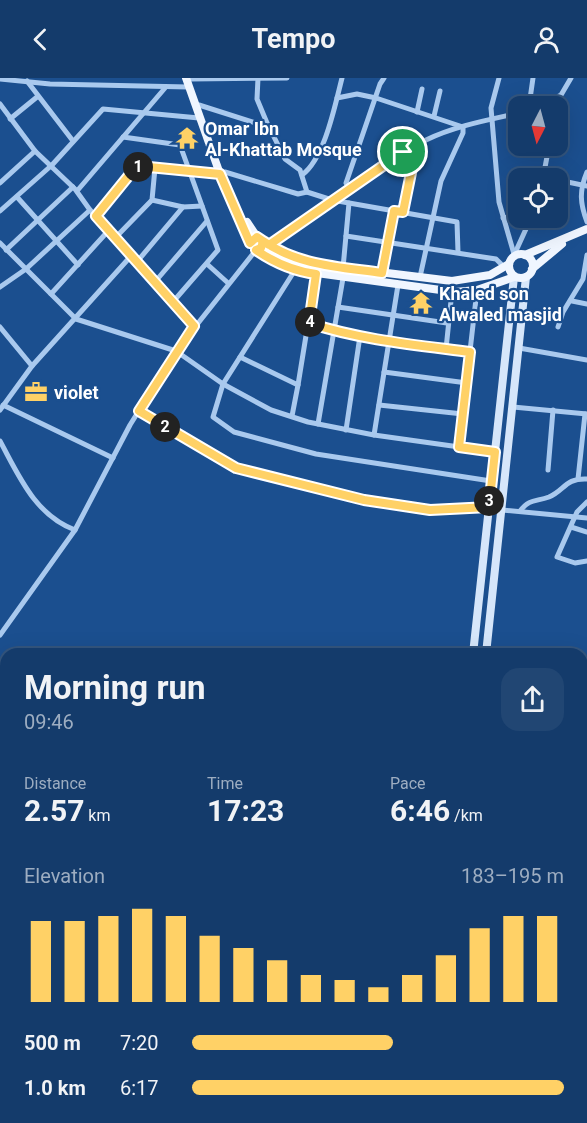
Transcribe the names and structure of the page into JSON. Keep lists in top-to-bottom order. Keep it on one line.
{"places":{"temple":["Omar Ibn Al-Khattab Mosque","Khaled son Alwaled masjid"],"office":["violet"]},"north":"bottom","page":{"header":"Tempo","pins":["1","4","2","3"],"heading":["Morning run","09:46"],"stats":[["Distance","2.57 km"],["Time","17:23"],["Pace","6:46 /km"]],"chart":["Elevation","183–195 m"],"list":[{"name":"500 m","note":"7:20"},{"name":"1.0 km","note":"6:17"}]}}
